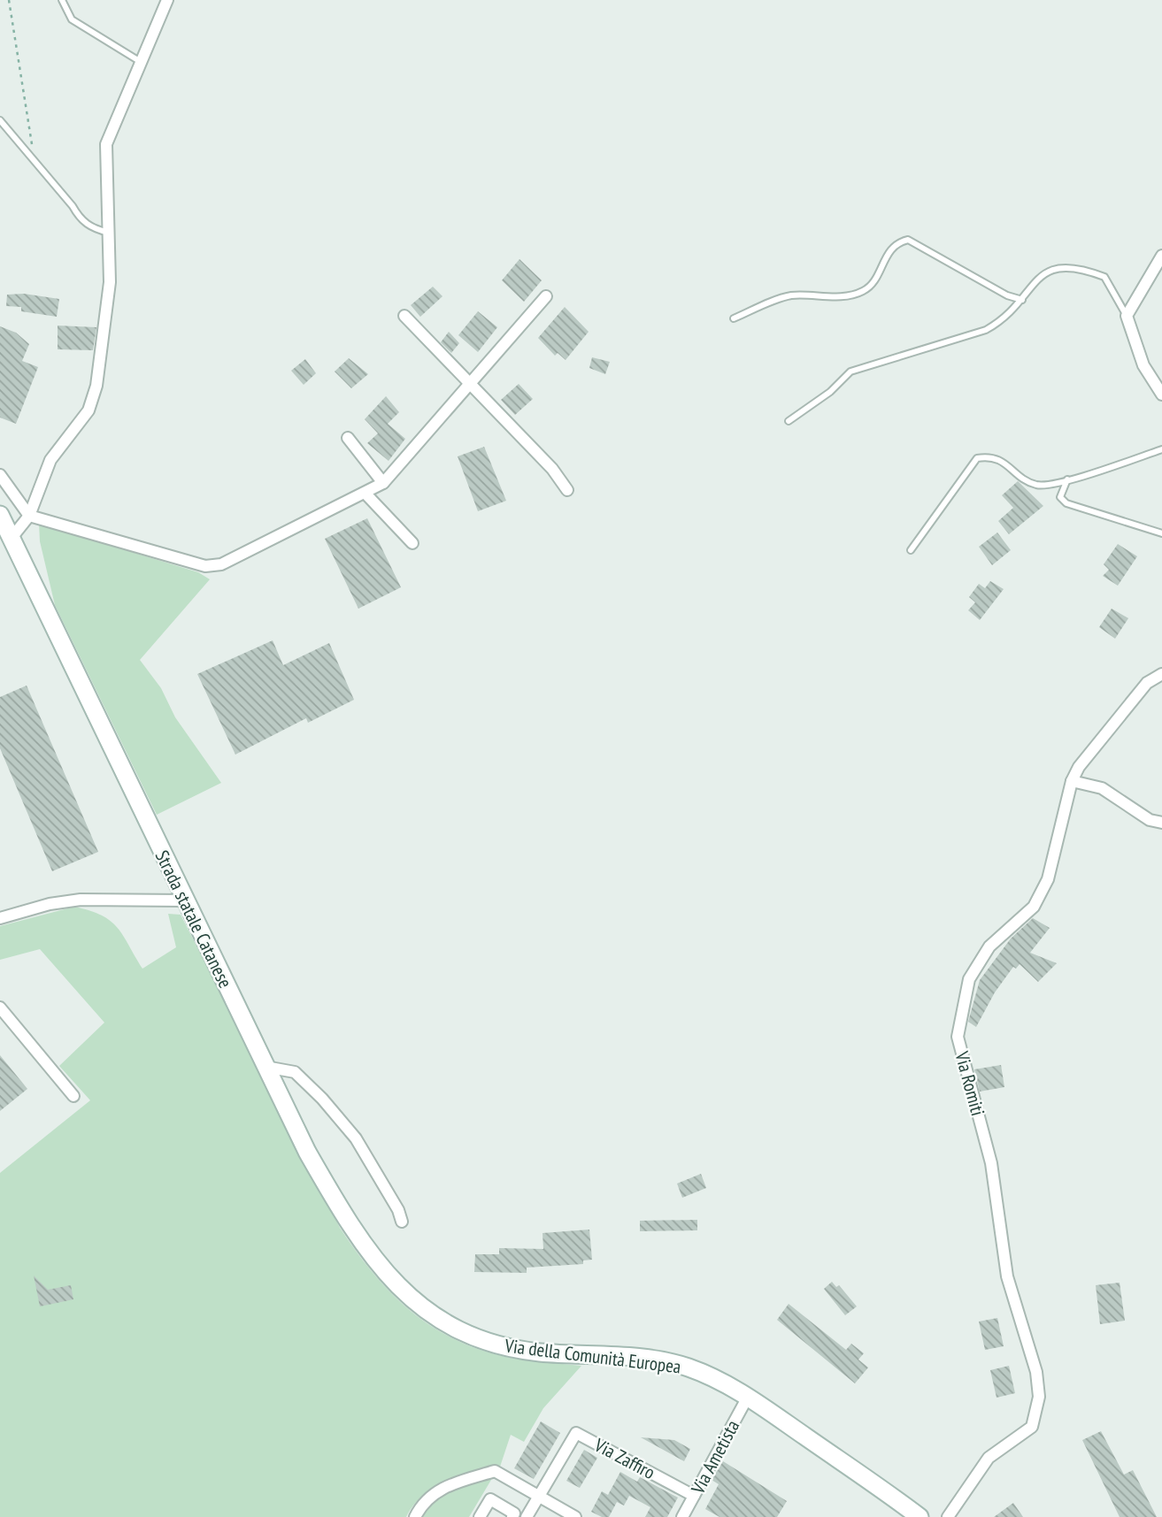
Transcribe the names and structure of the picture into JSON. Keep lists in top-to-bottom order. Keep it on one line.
{"streets":{"main road":["Strada statale Catanese","Via della Comunità Europea"],"street":["Via Romiti","Via Ametista","Via Zaffiro"]},"crossings":[["Strada statale Catanese","Via della Comunità Europea"],["Via della Comunità Europea","Via Ametista"],["Via Ametista","Via Zaffiro"]]}
